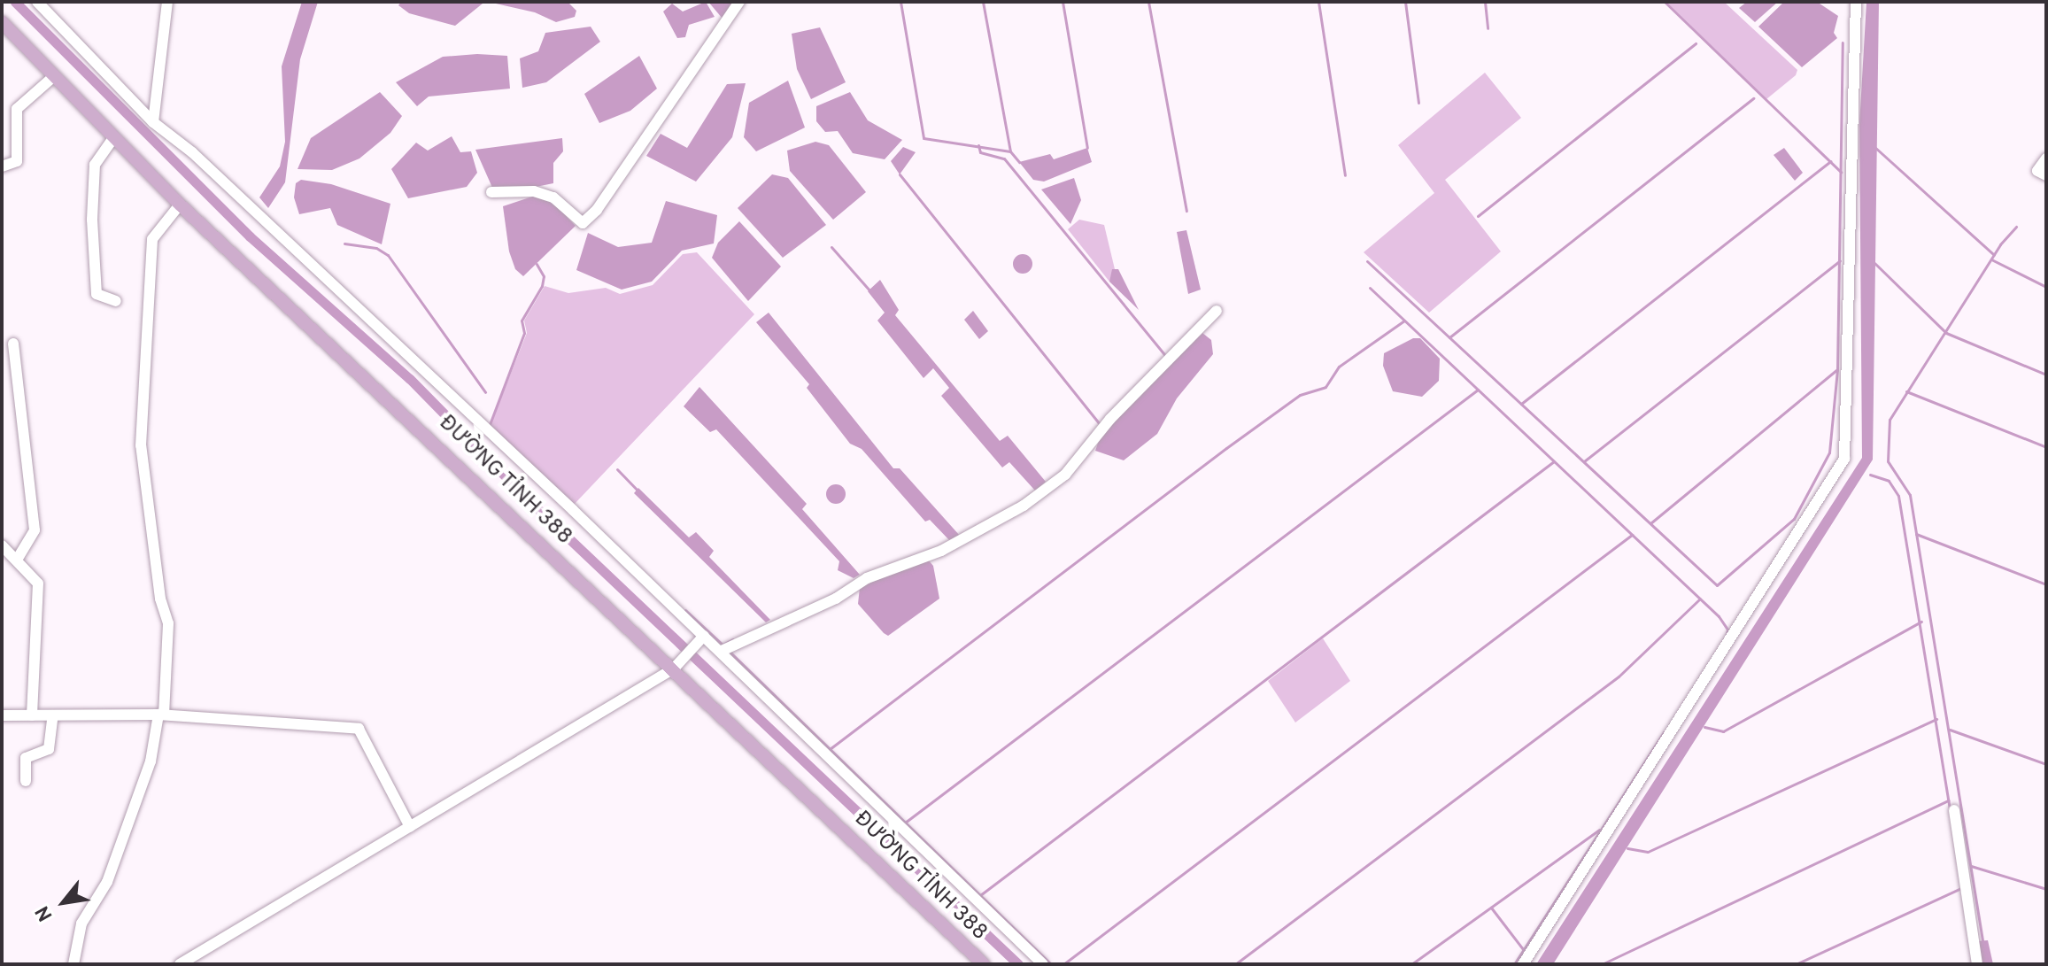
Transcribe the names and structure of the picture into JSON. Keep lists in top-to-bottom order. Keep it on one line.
{"streets":{"main road":["ĐƯỜNG TỈNH 388"]},"north":"bottom left"}
